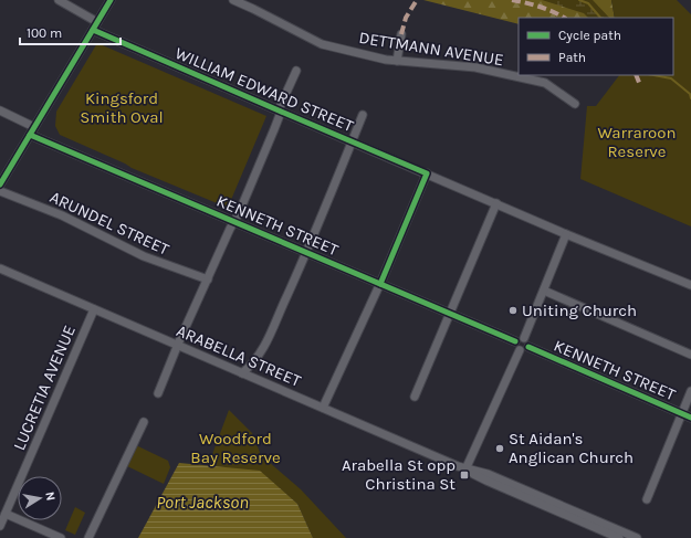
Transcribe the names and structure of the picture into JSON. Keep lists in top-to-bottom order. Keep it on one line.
{"streets":{"street":["DETTMANN AVENUE","WILLIAM EDWARD STREET","ARUNDEL STREET","KENNETH STREET","ARABELLA STREET","LUCRETIA AVENUE"]},"crossings":[["ARABELLA STREET","LUCRETIA AVENUE"]],"water":["Port Jackson"],"parks":["Kingsford Smith Oval","Warraroon Reserve","Woodford Bay Reserve"],"places":{"other":["Uniting Church","St Aidan's Anglican Church"],"transit":["Arabella St opp Christina St"]},"legend":["Cycle path","Path"],"scale_bar":"100 m","north":"right"}
